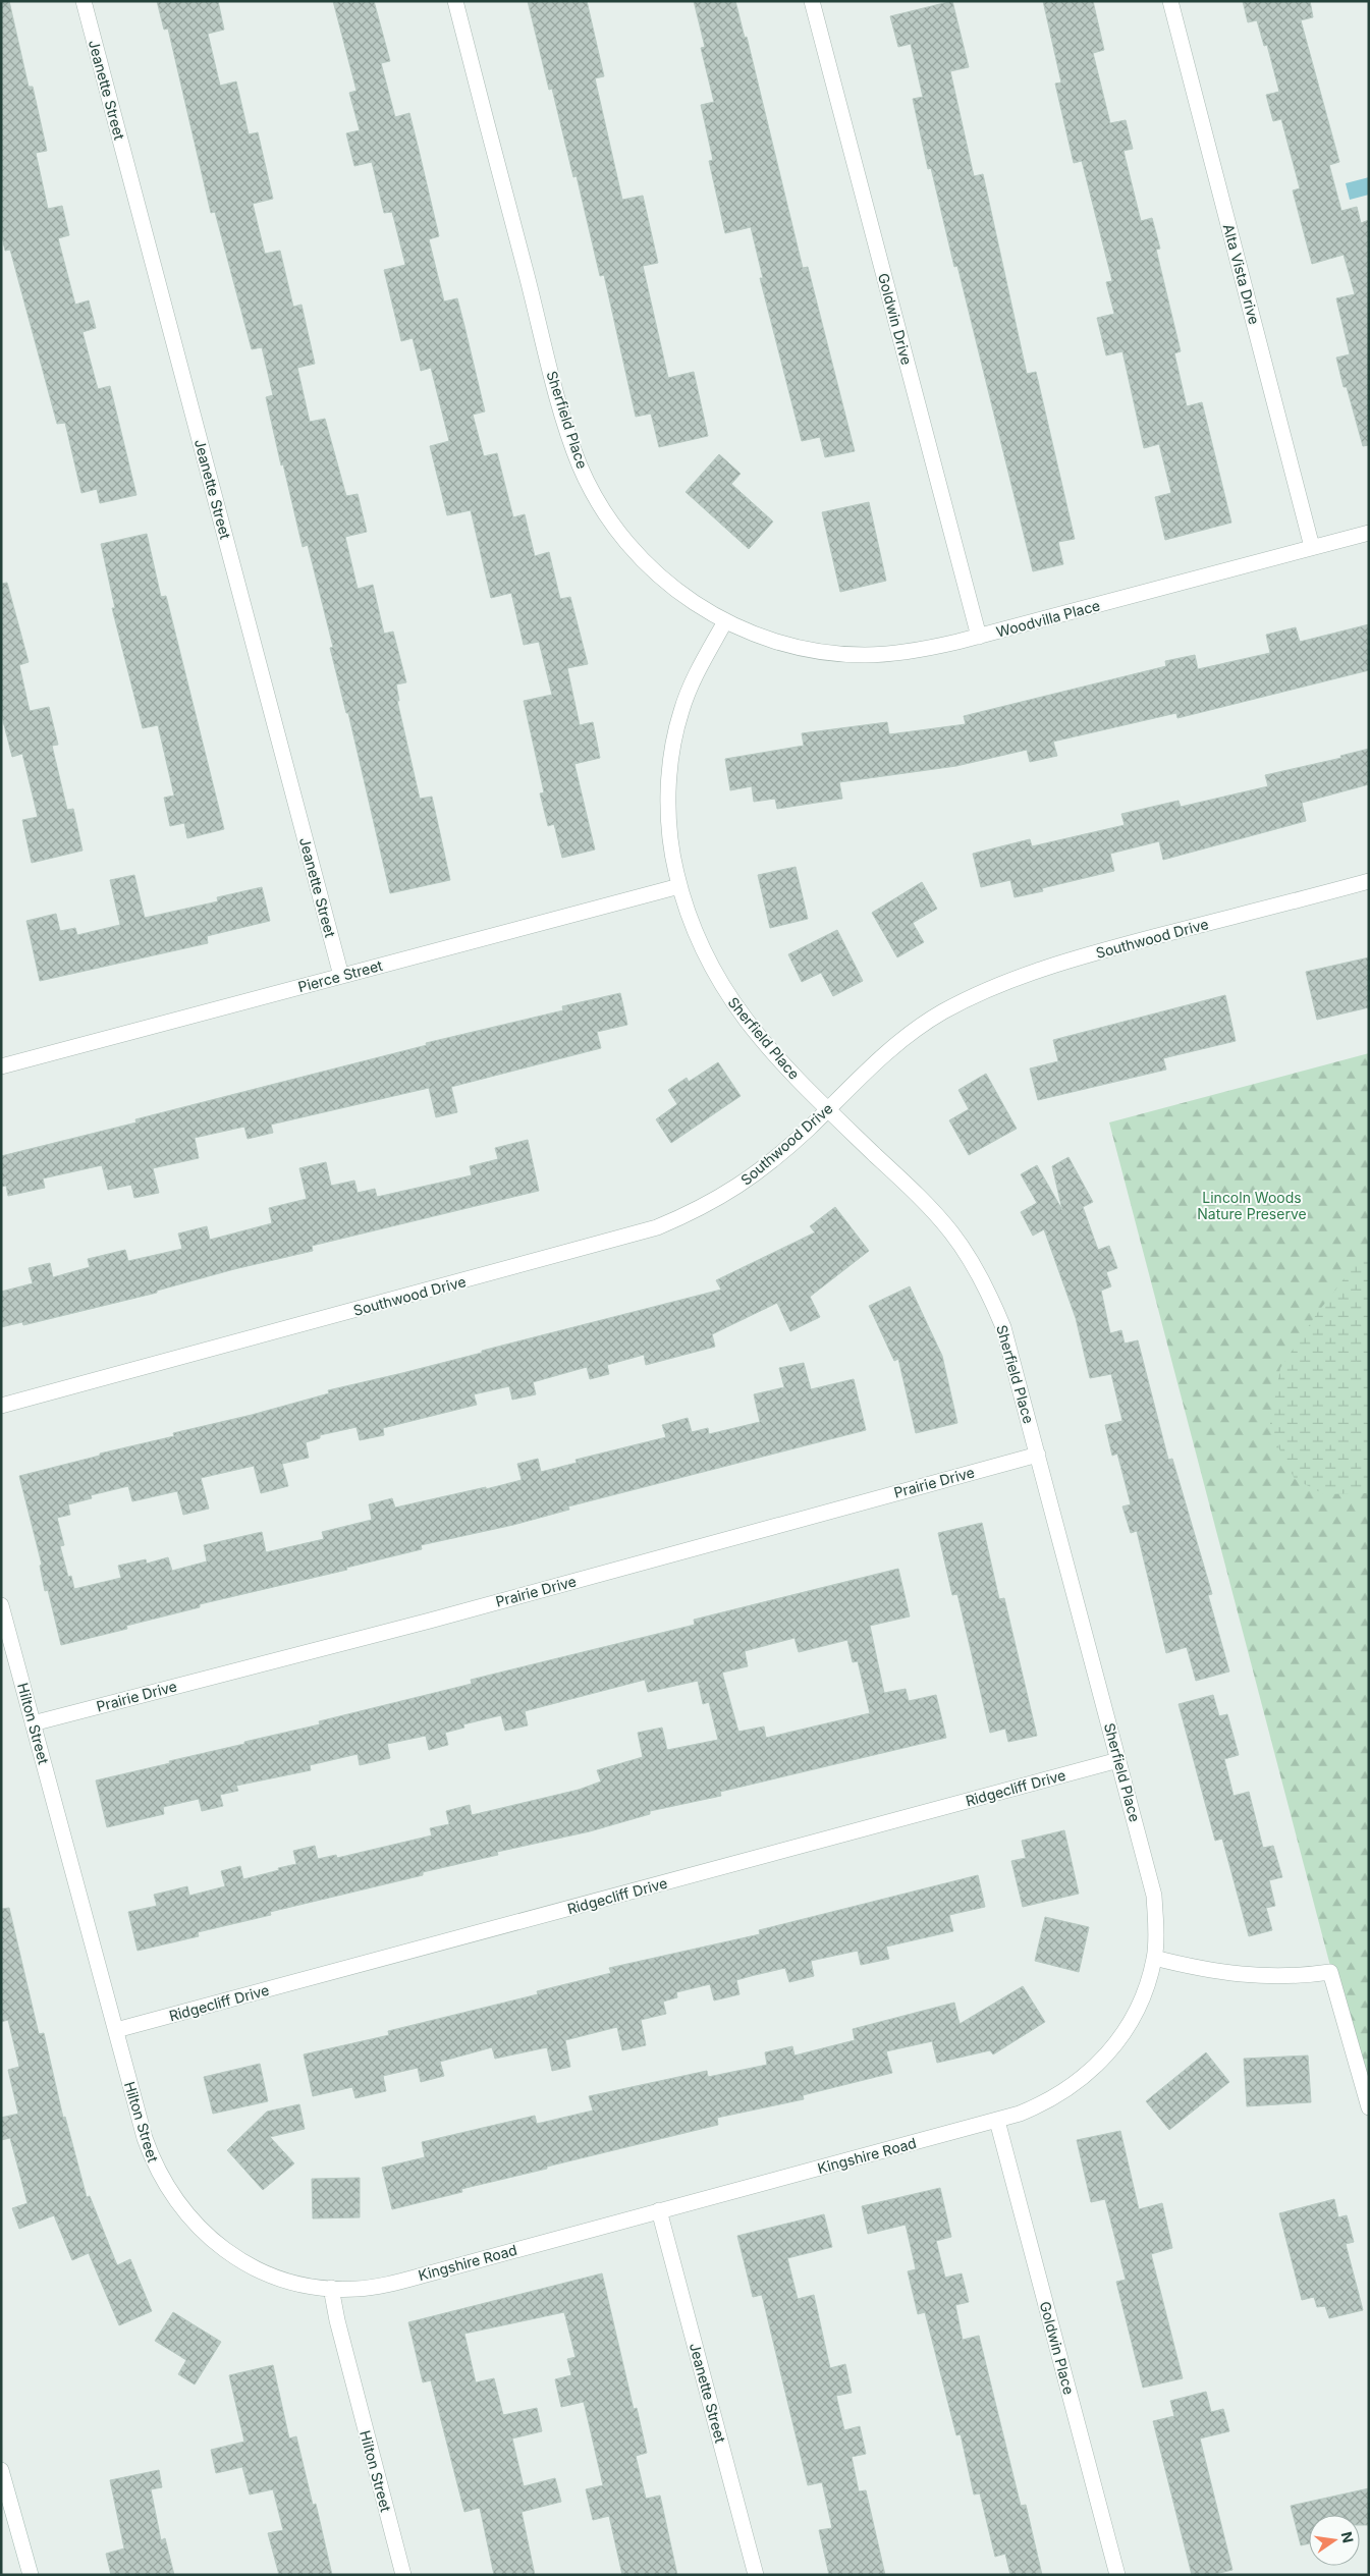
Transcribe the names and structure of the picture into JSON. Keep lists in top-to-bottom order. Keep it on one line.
{"streets":{"street":["Jeanette Street","Alta Vista Drive","Goldwin Drive","Sherfield Place","Woodvilla Place","Southwood Drive","Pierce Street","Prairie Drive","Hilton Street","Ridgecliff Drive","Kingshire Road","Goldwin Place"]},"crossings":[["Jeanette Street","Pierce Street"],["Jeanette Street","Kingshire Road"],["Alta Vista Drive","Woodvilla Place"],["Goldwin Drive","Woodvilla Place"],["Sherfield Place","Woodvilla Place"],["Sherfield Place","Southwood Drive"],["Sherfield Place","Pierce Street"],["Sherfield Place","Prairie Drive"],["Sherfield Place","Ridgecliff Drive"],["Sherfield Place","Kingshire Road"],["Prairie Drive","Hilton Street"],["Hilton Street","Ridgecliff Drive"],["Hilton Street","Kingshire Road"],["Kingshire Road","Goldwin Place"]],"parks":["Lincoln Woods Nature Preserve"],"north":"right"}
